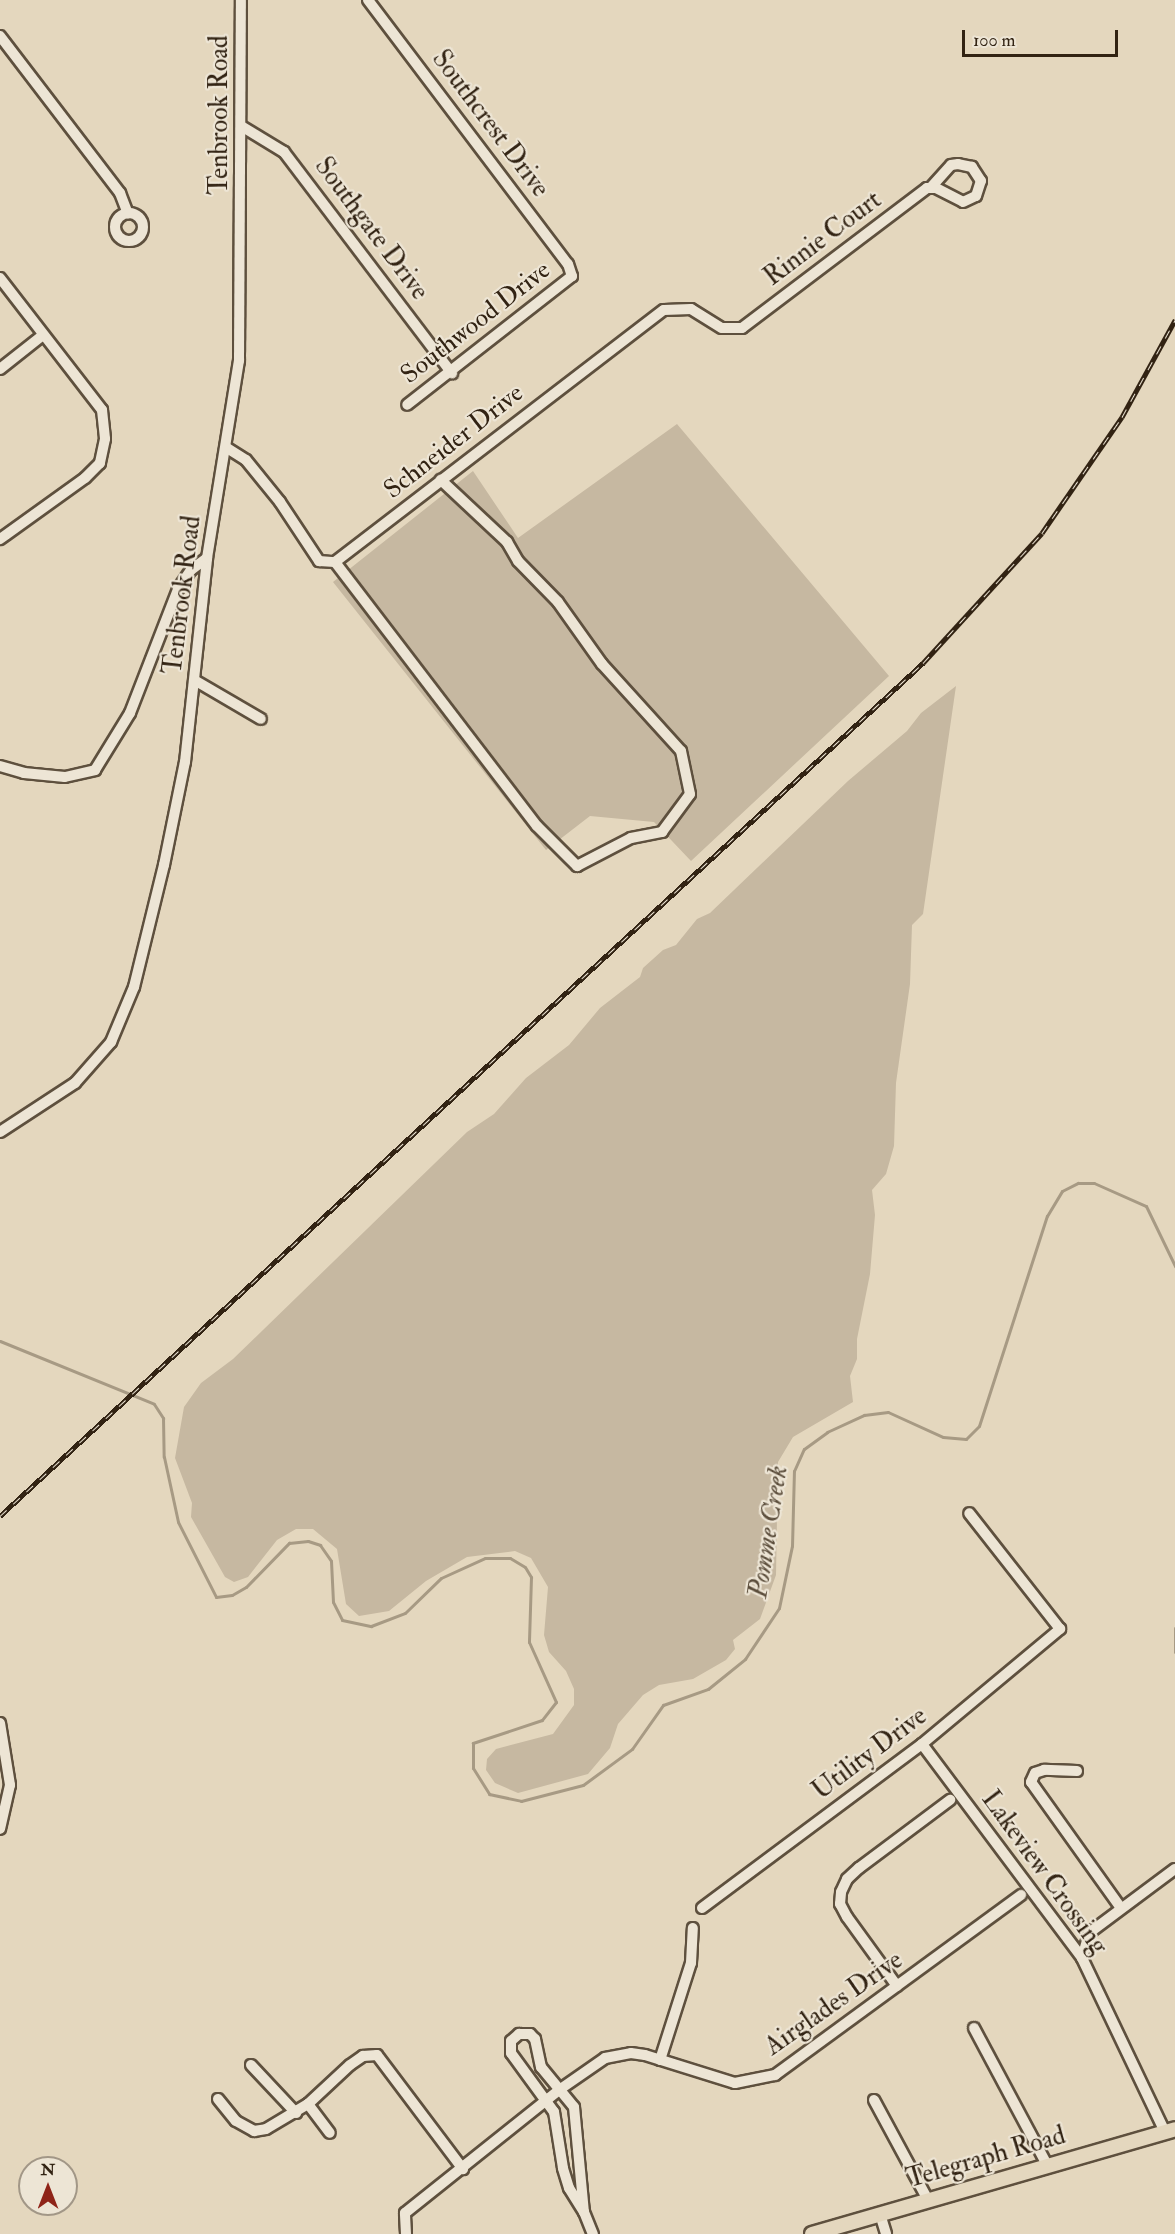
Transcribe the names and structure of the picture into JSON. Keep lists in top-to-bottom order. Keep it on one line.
{"streets":{"main road":["Telegraph Road"],"street":["Tenbrook Road","Southcrest Drive","Southgate Drive","Rinnie Court","Southwood Drive","Schneider Drive","Utility Drive","Lakeview Crossing","Airglades Drive"]},"crossings":[["Tenbrook Road","Southgate Drive"],["Southcrest Drive","Southwood Drive"],["Southgate Drive","Southwood Drive"],["Rinnie Court","Schneider Drive"],["Utility Drive","Lakeview Crossing"],["Lakeview Crossing","Telegraph Road"]],"water":["Pomme Creek"],"scale_bar":"100 m","north":"top"}
